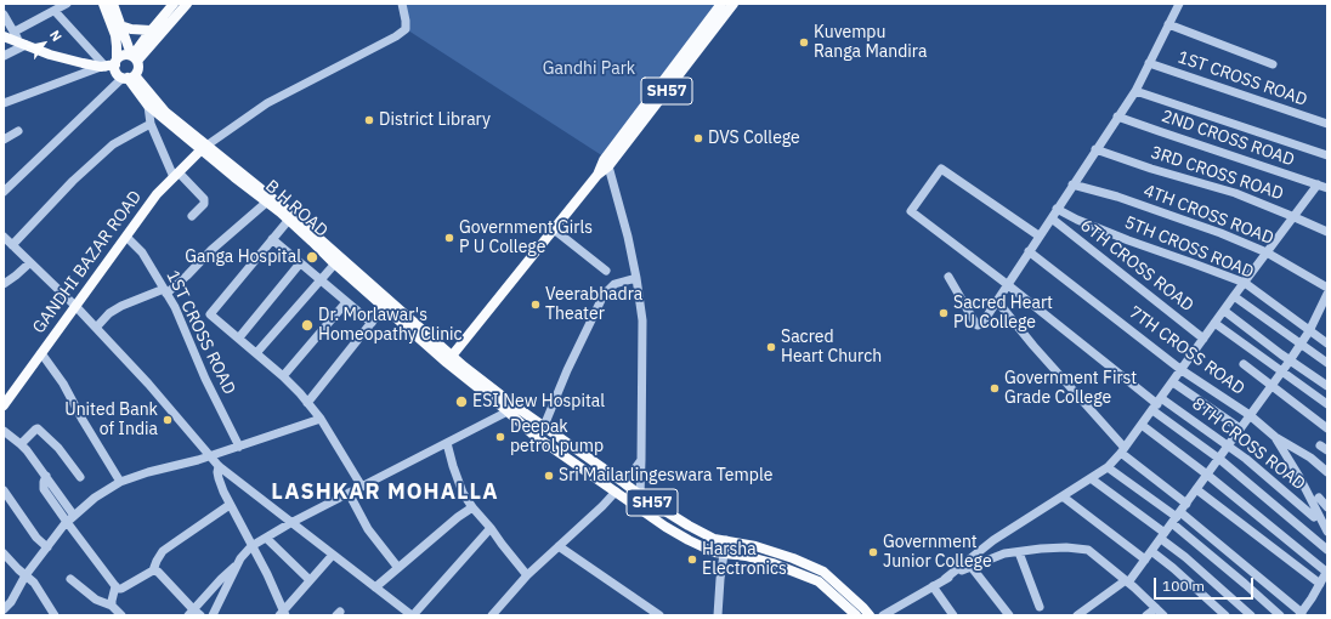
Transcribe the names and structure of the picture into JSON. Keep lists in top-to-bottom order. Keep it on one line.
{"streets":{"main road":["SH57","B H ROAD","GANDHI BAZAR ROAD"],"street":["1ST CROSS ROAD","2ND CROSS ROAD","3RD CROSS ROAD","4TH CROSS ROAD","5TH CROSS ROAD","6TH CROSS ROAD","7TH CROSS ROAD","8TH CROSS ROAD"]},"crossings":[["1ST CROSS ROAD","GANDHI BAZAR ROAD"],["SH57","B H ROAD"],["B H ROAD","GANDHI BAZAR ROAD"]],"districts":["LASHKAR MOHALLA"],"parks":["Gandhi Park"],"places":["Kuvempu Ranga Mandira","District Library","DVS College","Government Girls P U College","Ganga Hospital","Veerabhadra Theater","Sacred Heart PU College","Dr. Morlawar's Homeopathy Clinic","Sacred Heart Church","Government First Grade College","ESI New Hospital","United Bank of India","Deepak petrol pump","Sri Mailarlingeswara Temple","Government Junior College","Harsha Electronics"],"scale_bar":"100 m","north":"top right"}
